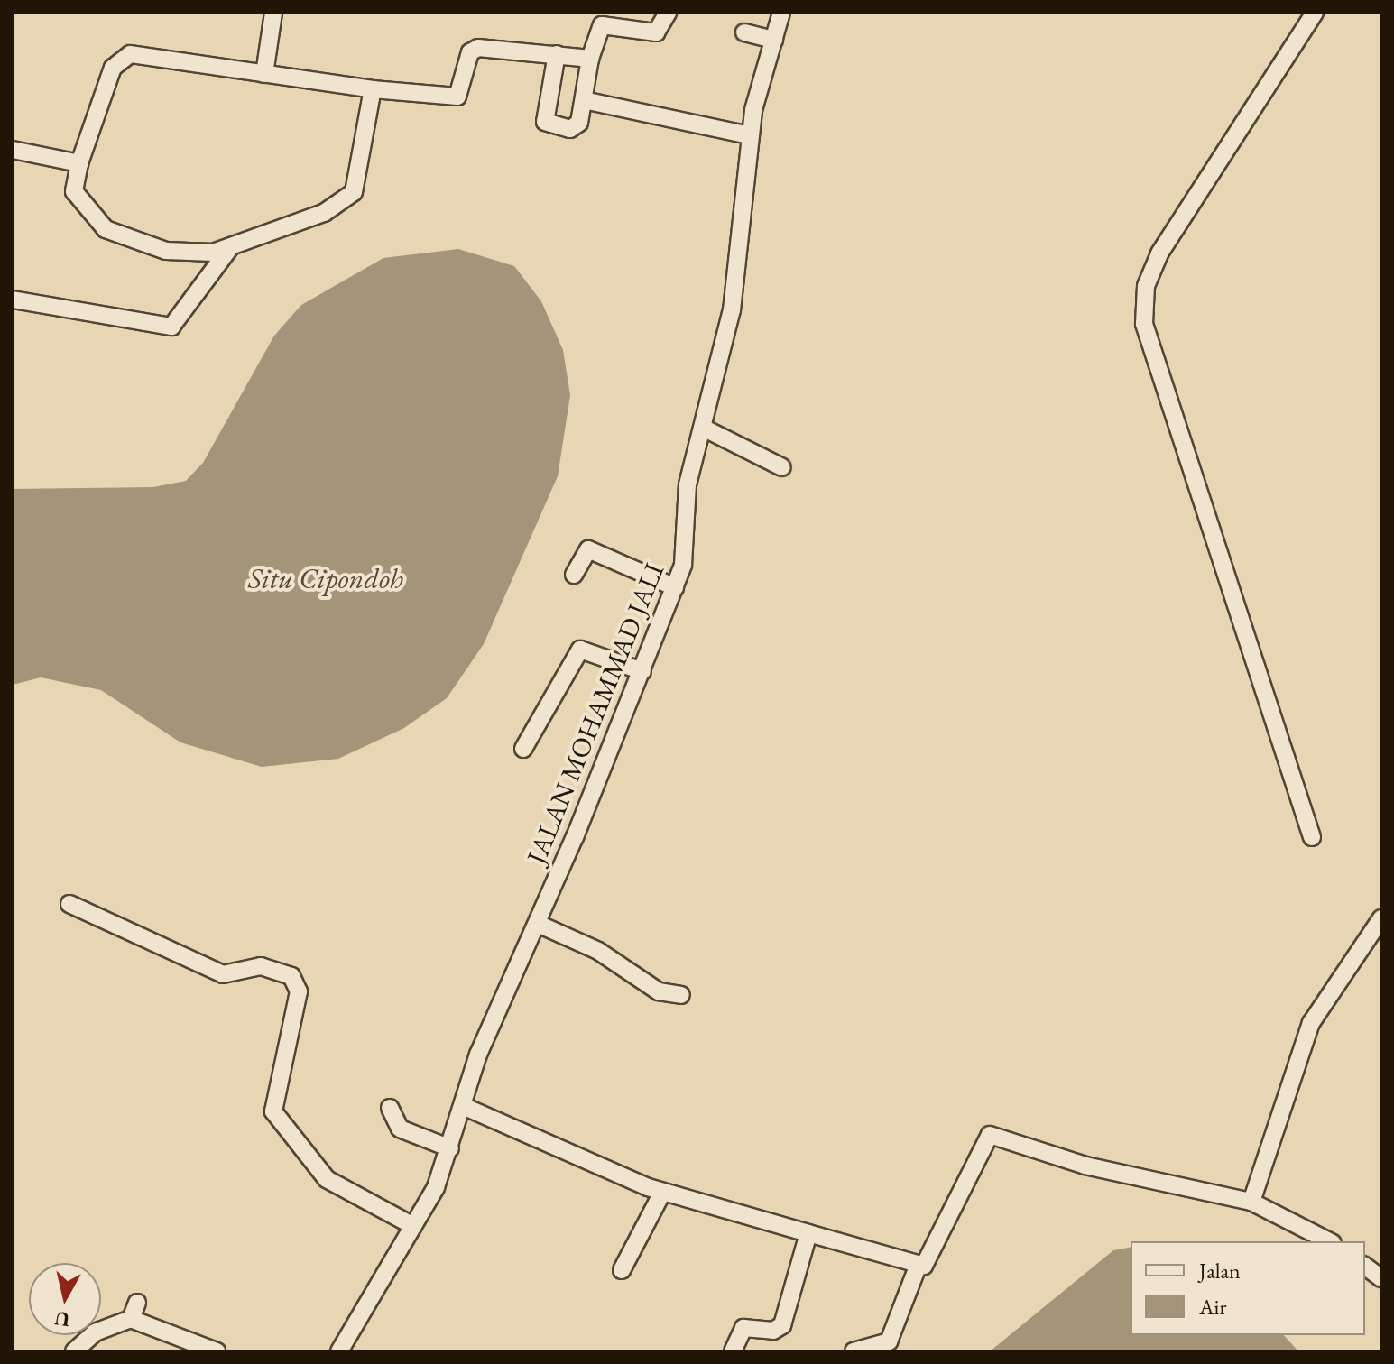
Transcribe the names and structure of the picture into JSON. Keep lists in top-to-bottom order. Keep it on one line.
{"streets":{"street":["JALAN MOHAMMAD JALI"]},"water":["Situ Cipondoh"],"legend":["Jalan","Air"],"north":"bottom"}
